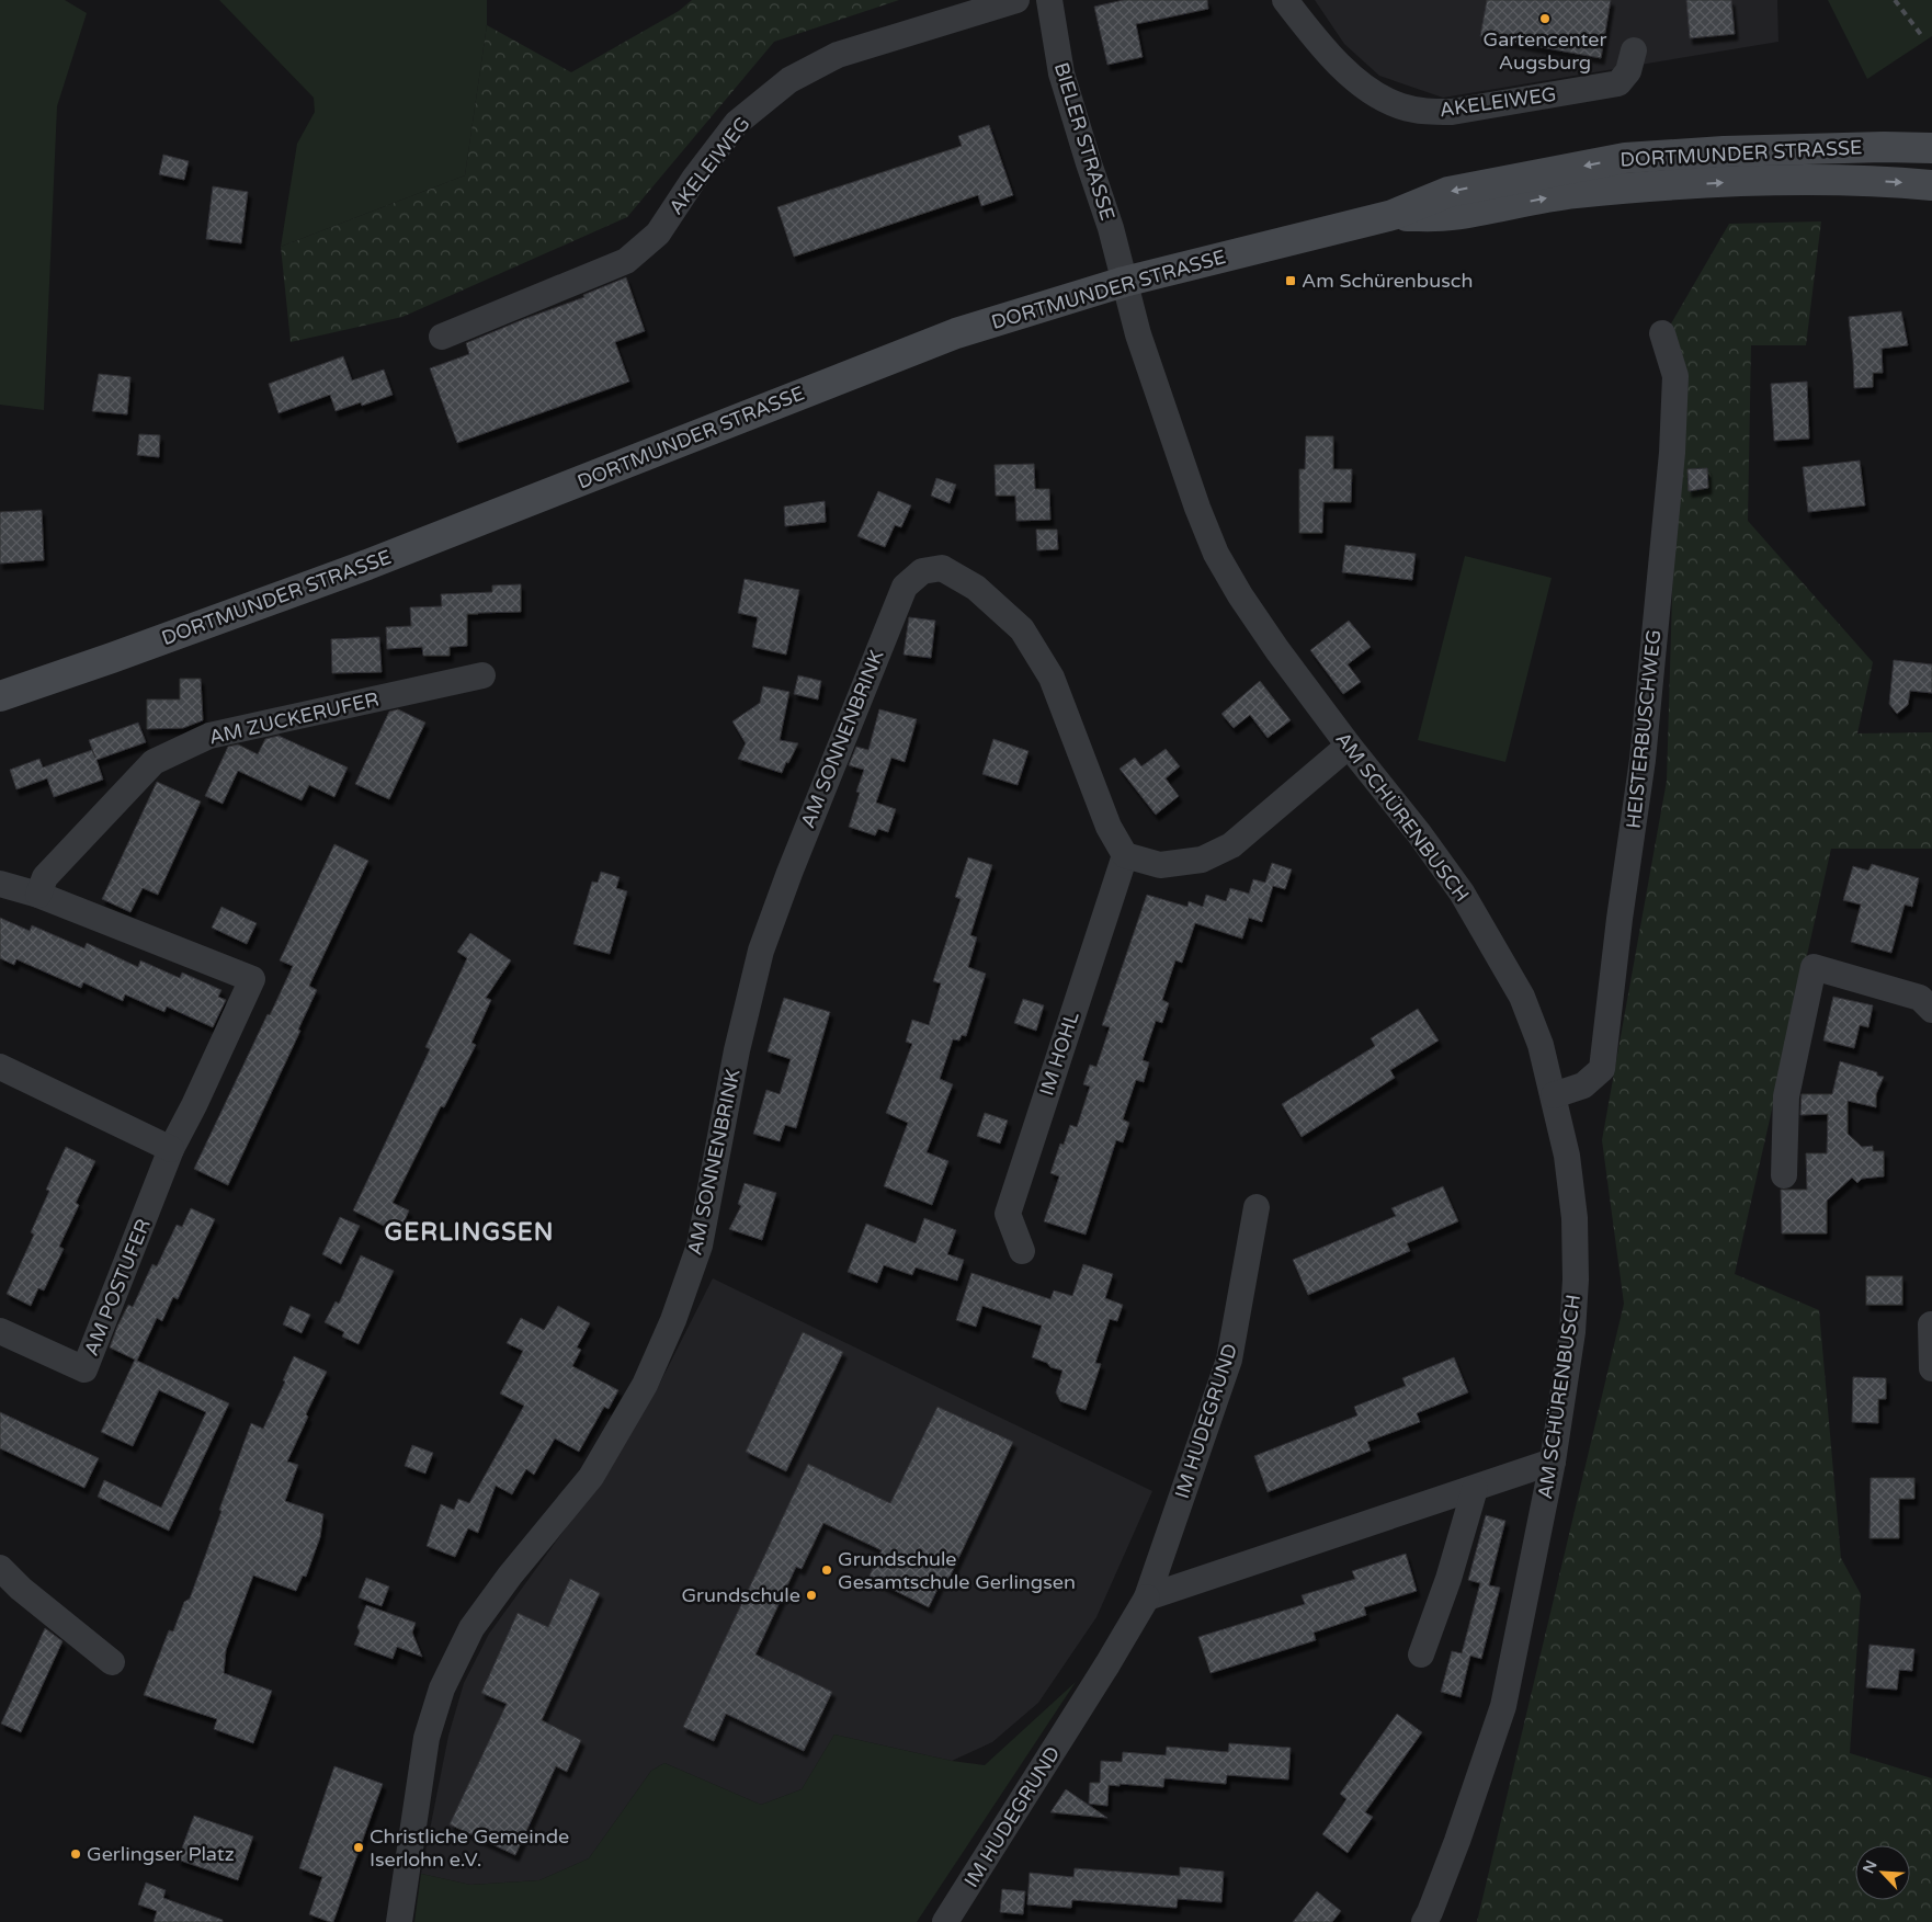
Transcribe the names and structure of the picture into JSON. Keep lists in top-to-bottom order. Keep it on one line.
{"streets":{"main road":["DORTMUNDER STRASSE"],"street":["AKELEIWEG","BIELER STRASSE","AM ZUCKERUFER","HEISTERBUSCHWEG","AM SONNENBRINK","AM SCHÜRENBUSCH","IM HOHL","AM POSTUFER","IM HUDEGRUND"]},"crossings":[["BIELER STRASSE","DORTMUNDER STRASSE"],["BIELER STRASSE","AM SCHÜRENBUSCH"],["DORTMUNDER STRASSE","AM SCHÜRENBUSCH"],["AM ZUCKERUFER","AM POSTUFER"],["HEISTERBUSCHWEG","AM SCHÜRENBUSCH"],["AM SONNENBRINK","IM HOHL"]],"districts":["GERLINGSEN"],"places":{"other":["Gartencenter Augsburg","Grundschule Gesamtschule Gerlingsen","Grundschule","Christliche Gemeinde Iserlohn e.V.","Gerlingser Platz"],"transit":["Am Schürenbusch"]},"north":"top left"}
